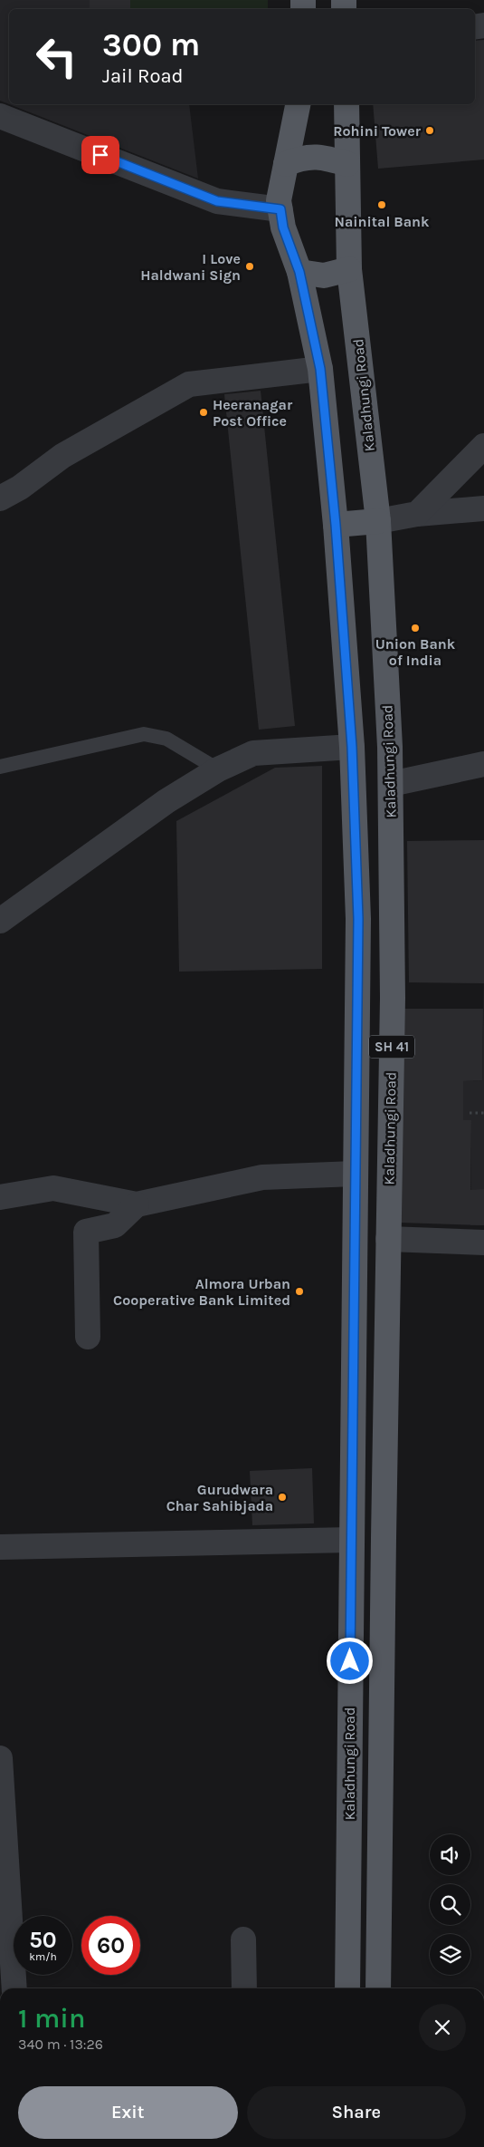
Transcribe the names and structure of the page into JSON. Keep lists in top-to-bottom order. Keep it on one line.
{"streets":{"main road":["Kaladhungi Road","SH 41"]},"places":["Rohini Tower","Nainital Bank","I Love Haldwani Sign","Heeranagar Post Office","Union Bank of India","Almora Urban Cooperative Bank Limited","Gurudwara Char Sahibjada"],"page":{"turn":["300 m","Jail Road"],"speed":"50 km/h","limit":"60","heading":["1 min","340 m · 13:26"],"buttons":["Exit","Share"]}}
